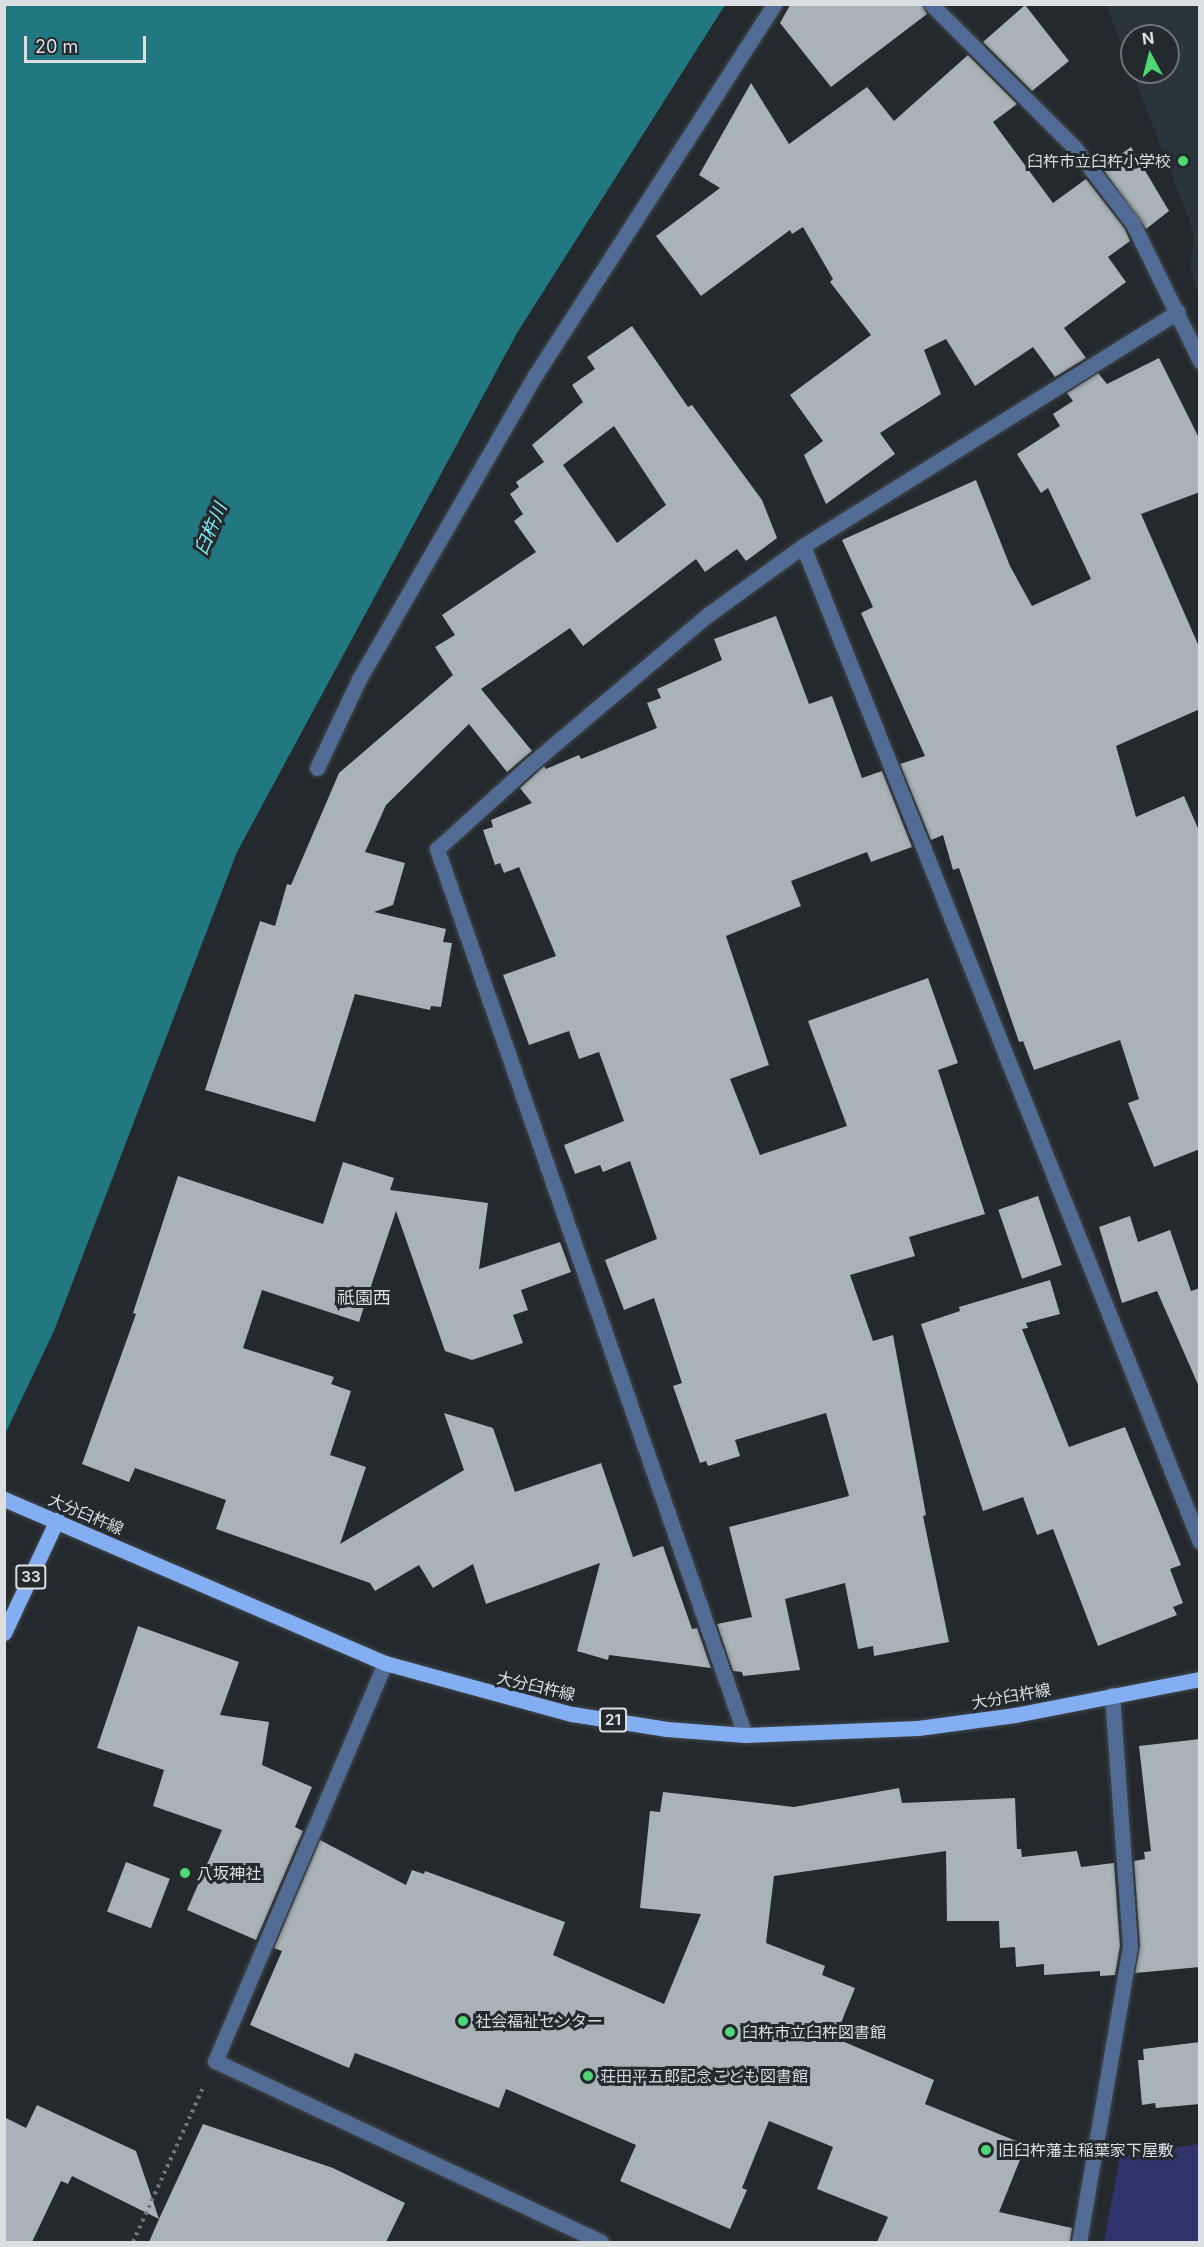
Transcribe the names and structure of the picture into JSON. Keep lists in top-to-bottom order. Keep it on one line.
{"streets":{"main road":["大分臼杵線","33","21"]},"crossings":[["大分臼杵線","33"]],"districts":["祇園西"],"water":["臼杵川"],"places":["臼杵市立臼杵小学校","八坂神社","社会福祉センター","臼杵市立臼杵図書館","荘田平五郎記念こども図書館","旧臼杵藩主稲葉家下屋敷"],"scale_bar":"20 m","north":"top"}
